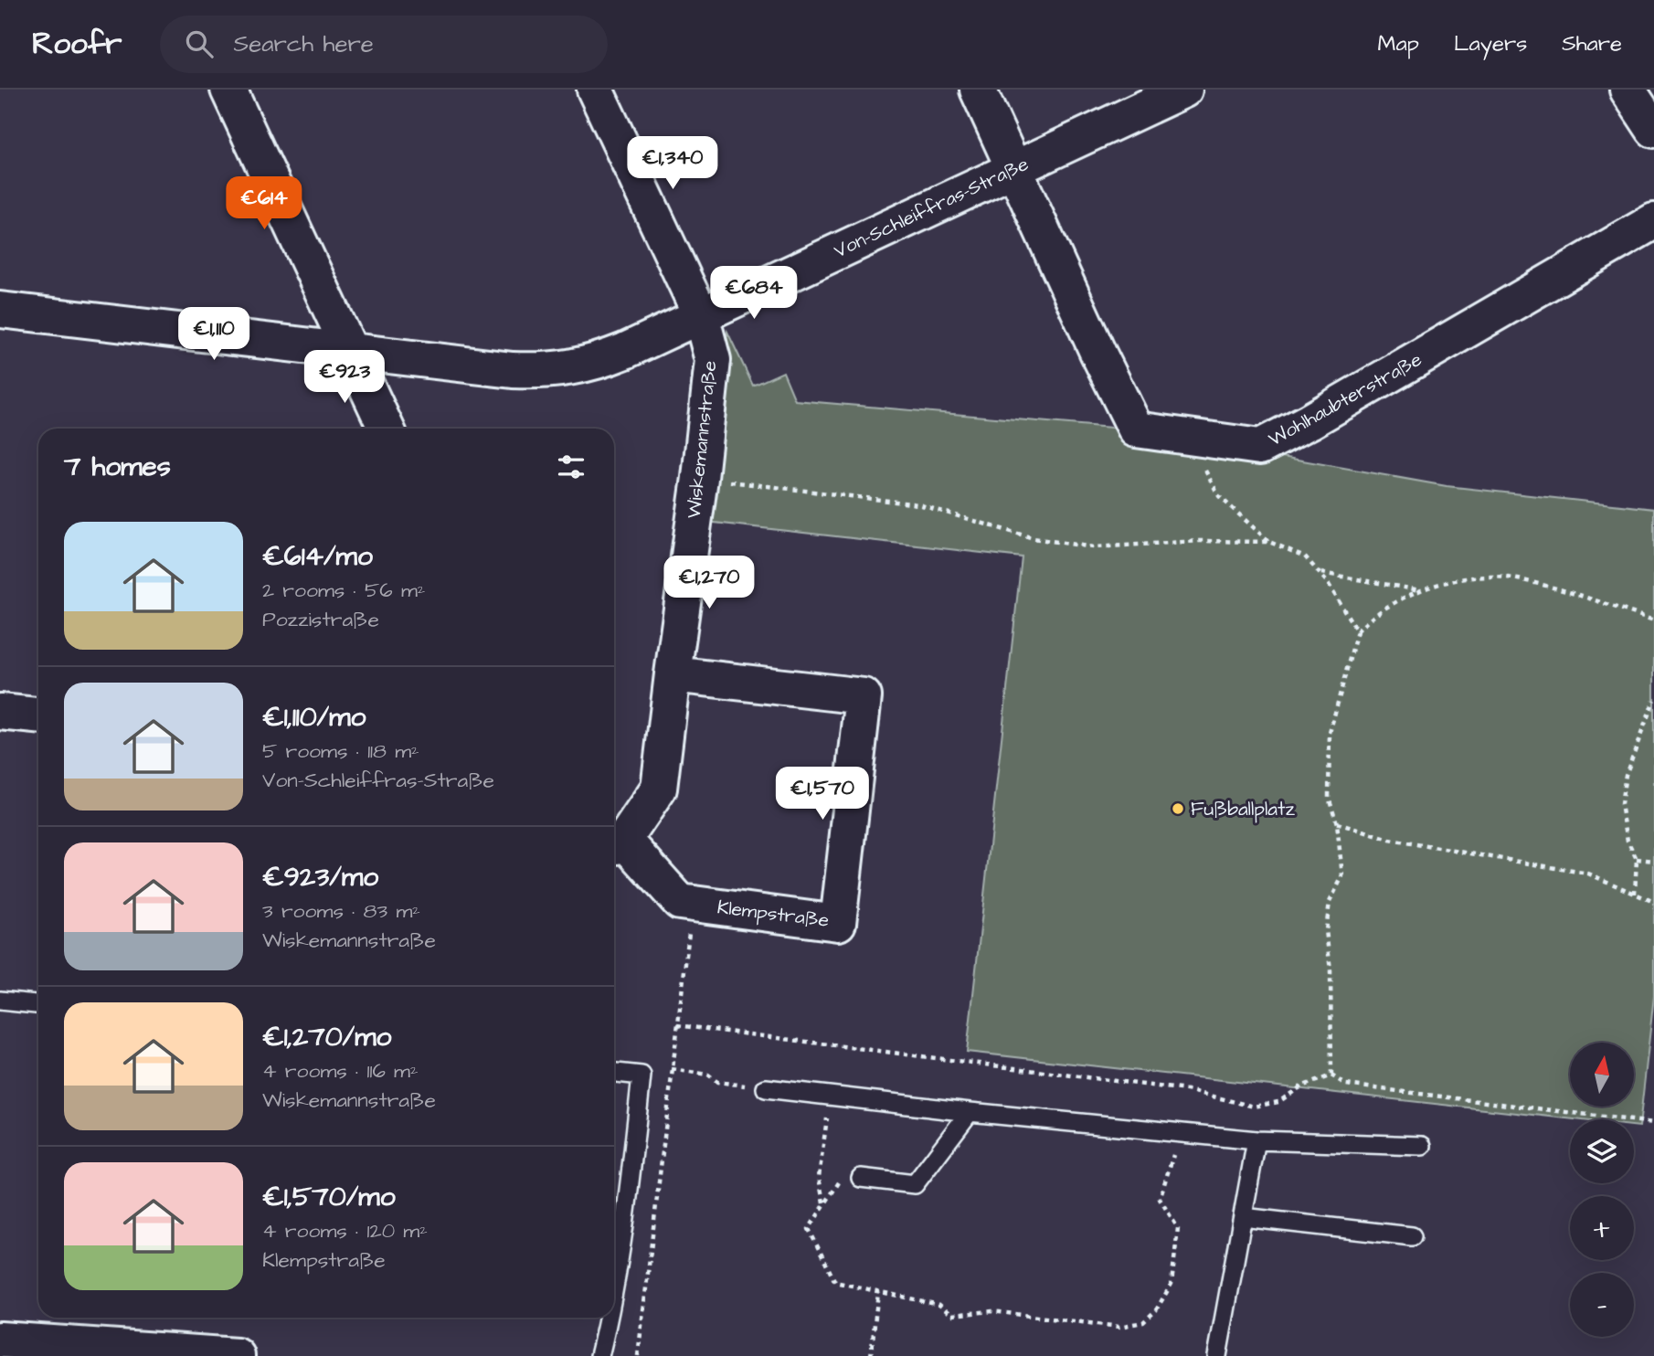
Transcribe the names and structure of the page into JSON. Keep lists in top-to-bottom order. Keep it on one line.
{"streets":{"street":["Von-Schleiffras-Straße","Wohlhaubterstraße","Wiskemannstraße","Klempstraße"]},"crossings":[["Von-Schleiffras-Straße","Wohlhaubterstraße"],["Von-Schleiffras-Straße","Wiskemannstraße"],["Wiskemannstraße","Klempstraße"]],"places":["Fußballplatz"],"north":"top","page":{"header":"Roofr","search":"Search here","nav":["Map","Layers","Share"],"price":["€1,340","€614","€684","€1,110","€923","€1,270","€1,570"],"heading":"7 homes","list":[{"name":"€614/mo","note":"2 rooms · 56 m² · Pozzistraße"},{"name":"€1,110/mo","note":"5 rooms · 118 m² · Von-Schleiffras-Straße"},{"name":"€923/mo","note":"3 rooms · 83 m² · Wiskemannstraße"},{"name":"€1,270/mo","note":"4 rooms · 116 m² · Wiskemannstraße"},{"name":"€1,570/mo","note":"4 rooms · 120 m² · Klempstraße"}],"map_buttons":["+","−"]}}
